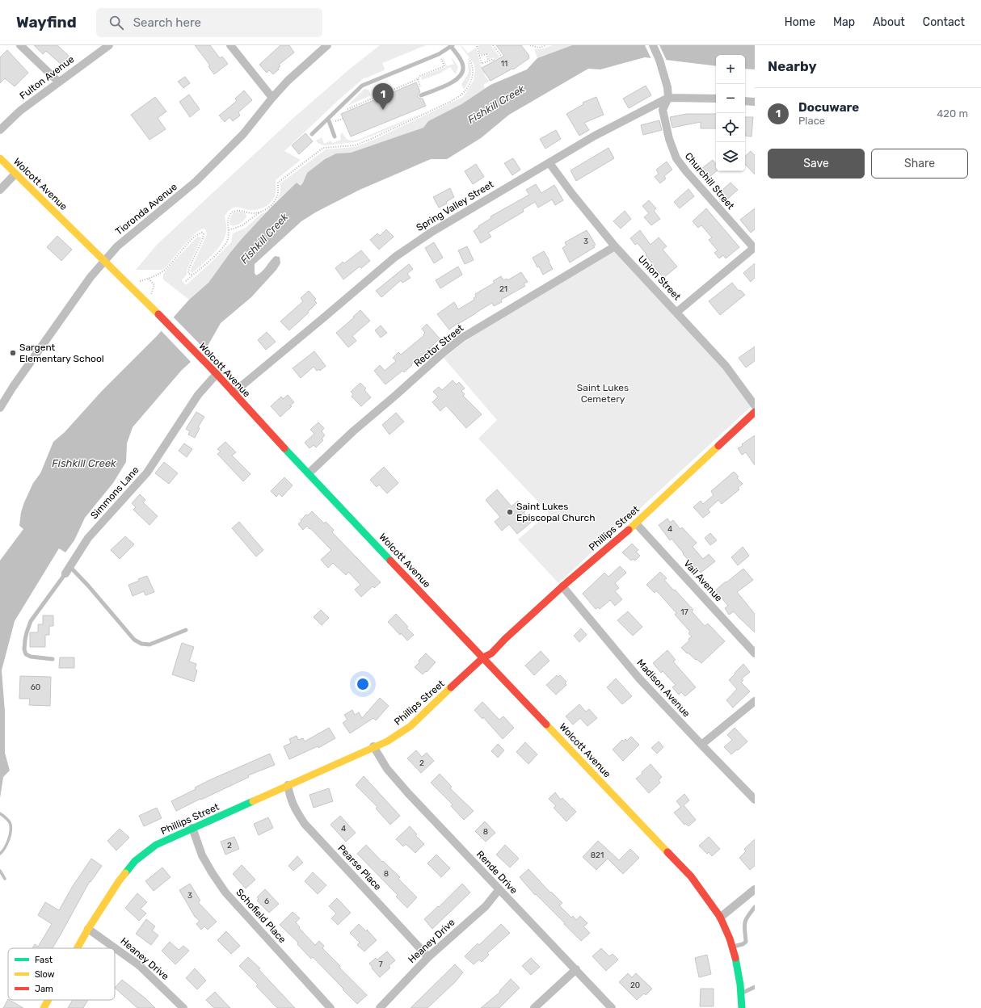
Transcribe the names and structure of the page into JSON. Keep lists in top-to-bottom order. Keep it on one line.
{"streets":{"main road":["Wolcott Avenue","Phillips Street"],"street":["Fulton Avenue","Churchill Street","Spring Valley Street","Tioronda Avenue","Union Street","Rector Street","Simmons Lane","Vail Avenue","Madison Avenue","Pearse Place","Rende Drive","Schofield Place","Heaney Drive"]},"crossings":[["Churchill Street","Spring Valley Street"],["Wolcott Avenue","Spring Valley Street"],["Wolcott Avenue","Tioronda Avenue"],["Wolcott Avenue","Rector Street"],["Wolcott Avenue","Simmons Lane"],["Wolcott Avenue","Phillips Street"],["Spring Valley Street","Union Street"],["Union Street","Rector Street"],["Phillips Street","Vail Avenue"],["Phillips Street","Madison Avenue"],["Phillips Street","Pearse Place"],["Phillips Street","Rende Drive"],["Phillips Street","Schofield Place"],["Phillips Street","Heaney Drive"],["Pearse Place","Heaney Drive"],["Rende Drive","Heaney Drive"]],"water":["Fishkill Creek"],"parks":["Saint Lukes Cemetery"],"places":["Sargent Elementary School","Saint Lukes Episcopal Church"],"house_numbers":["11","3","21","4","17","60","2","4","8","2","821","8","3","6","7","20"],"legend":["Fast","Slow","Jam"],"page":{"header":"Wayfind","search":"Search here","nav":["Home","Map","About","Contact"],"heading":"Nearby","map_buttons":["+","−"],"pins":"1","list":[{"mark":"1","name":"Docuware","note":"Place","value":"420 m"}],"buttons":["Save","Share"]}}
